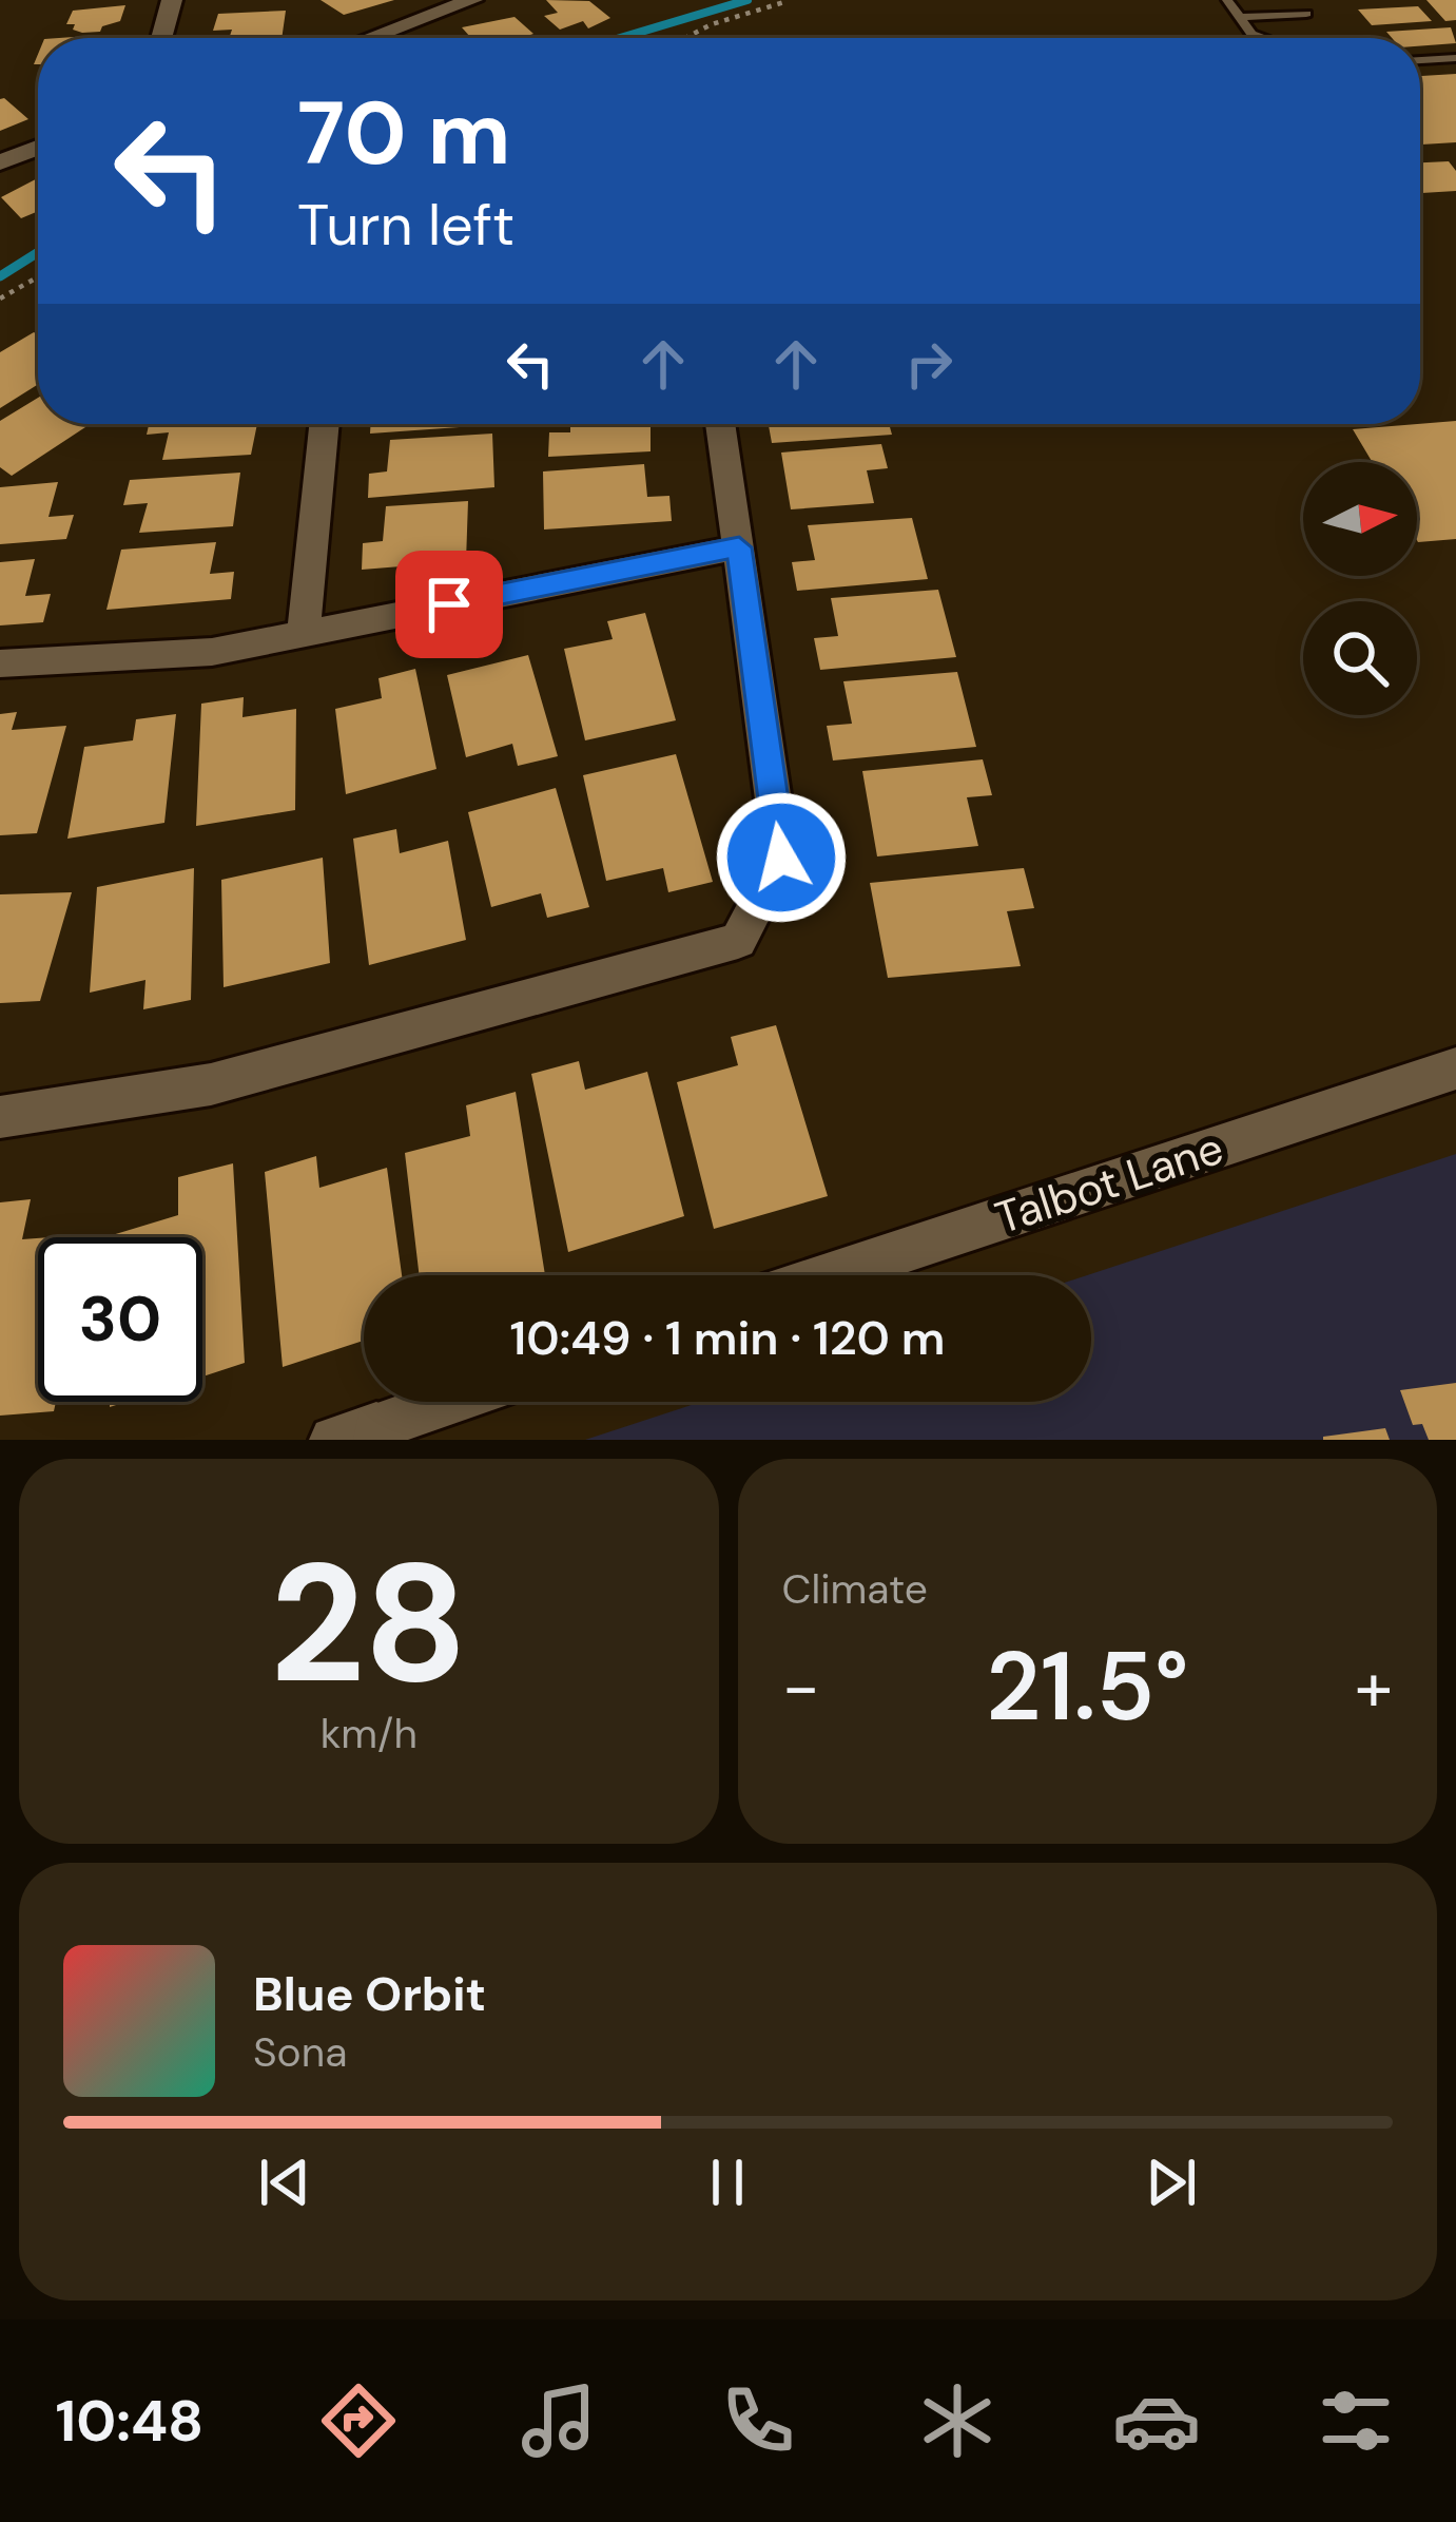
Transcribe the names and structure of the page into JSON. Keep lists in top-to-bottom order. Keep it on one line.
{"streets":{"street":["Talbot Lane"]},"north":"right","page":{"turn":["70 m","Turn left"],"limit":"30","trip":"10:49 · 1 min · 120 m","tile":[["28","km/h"],"Climate"],"heat":["−","21.5°","+"],"song":["Blue Orbit","Sona"],"tabs":"10:48"}}
